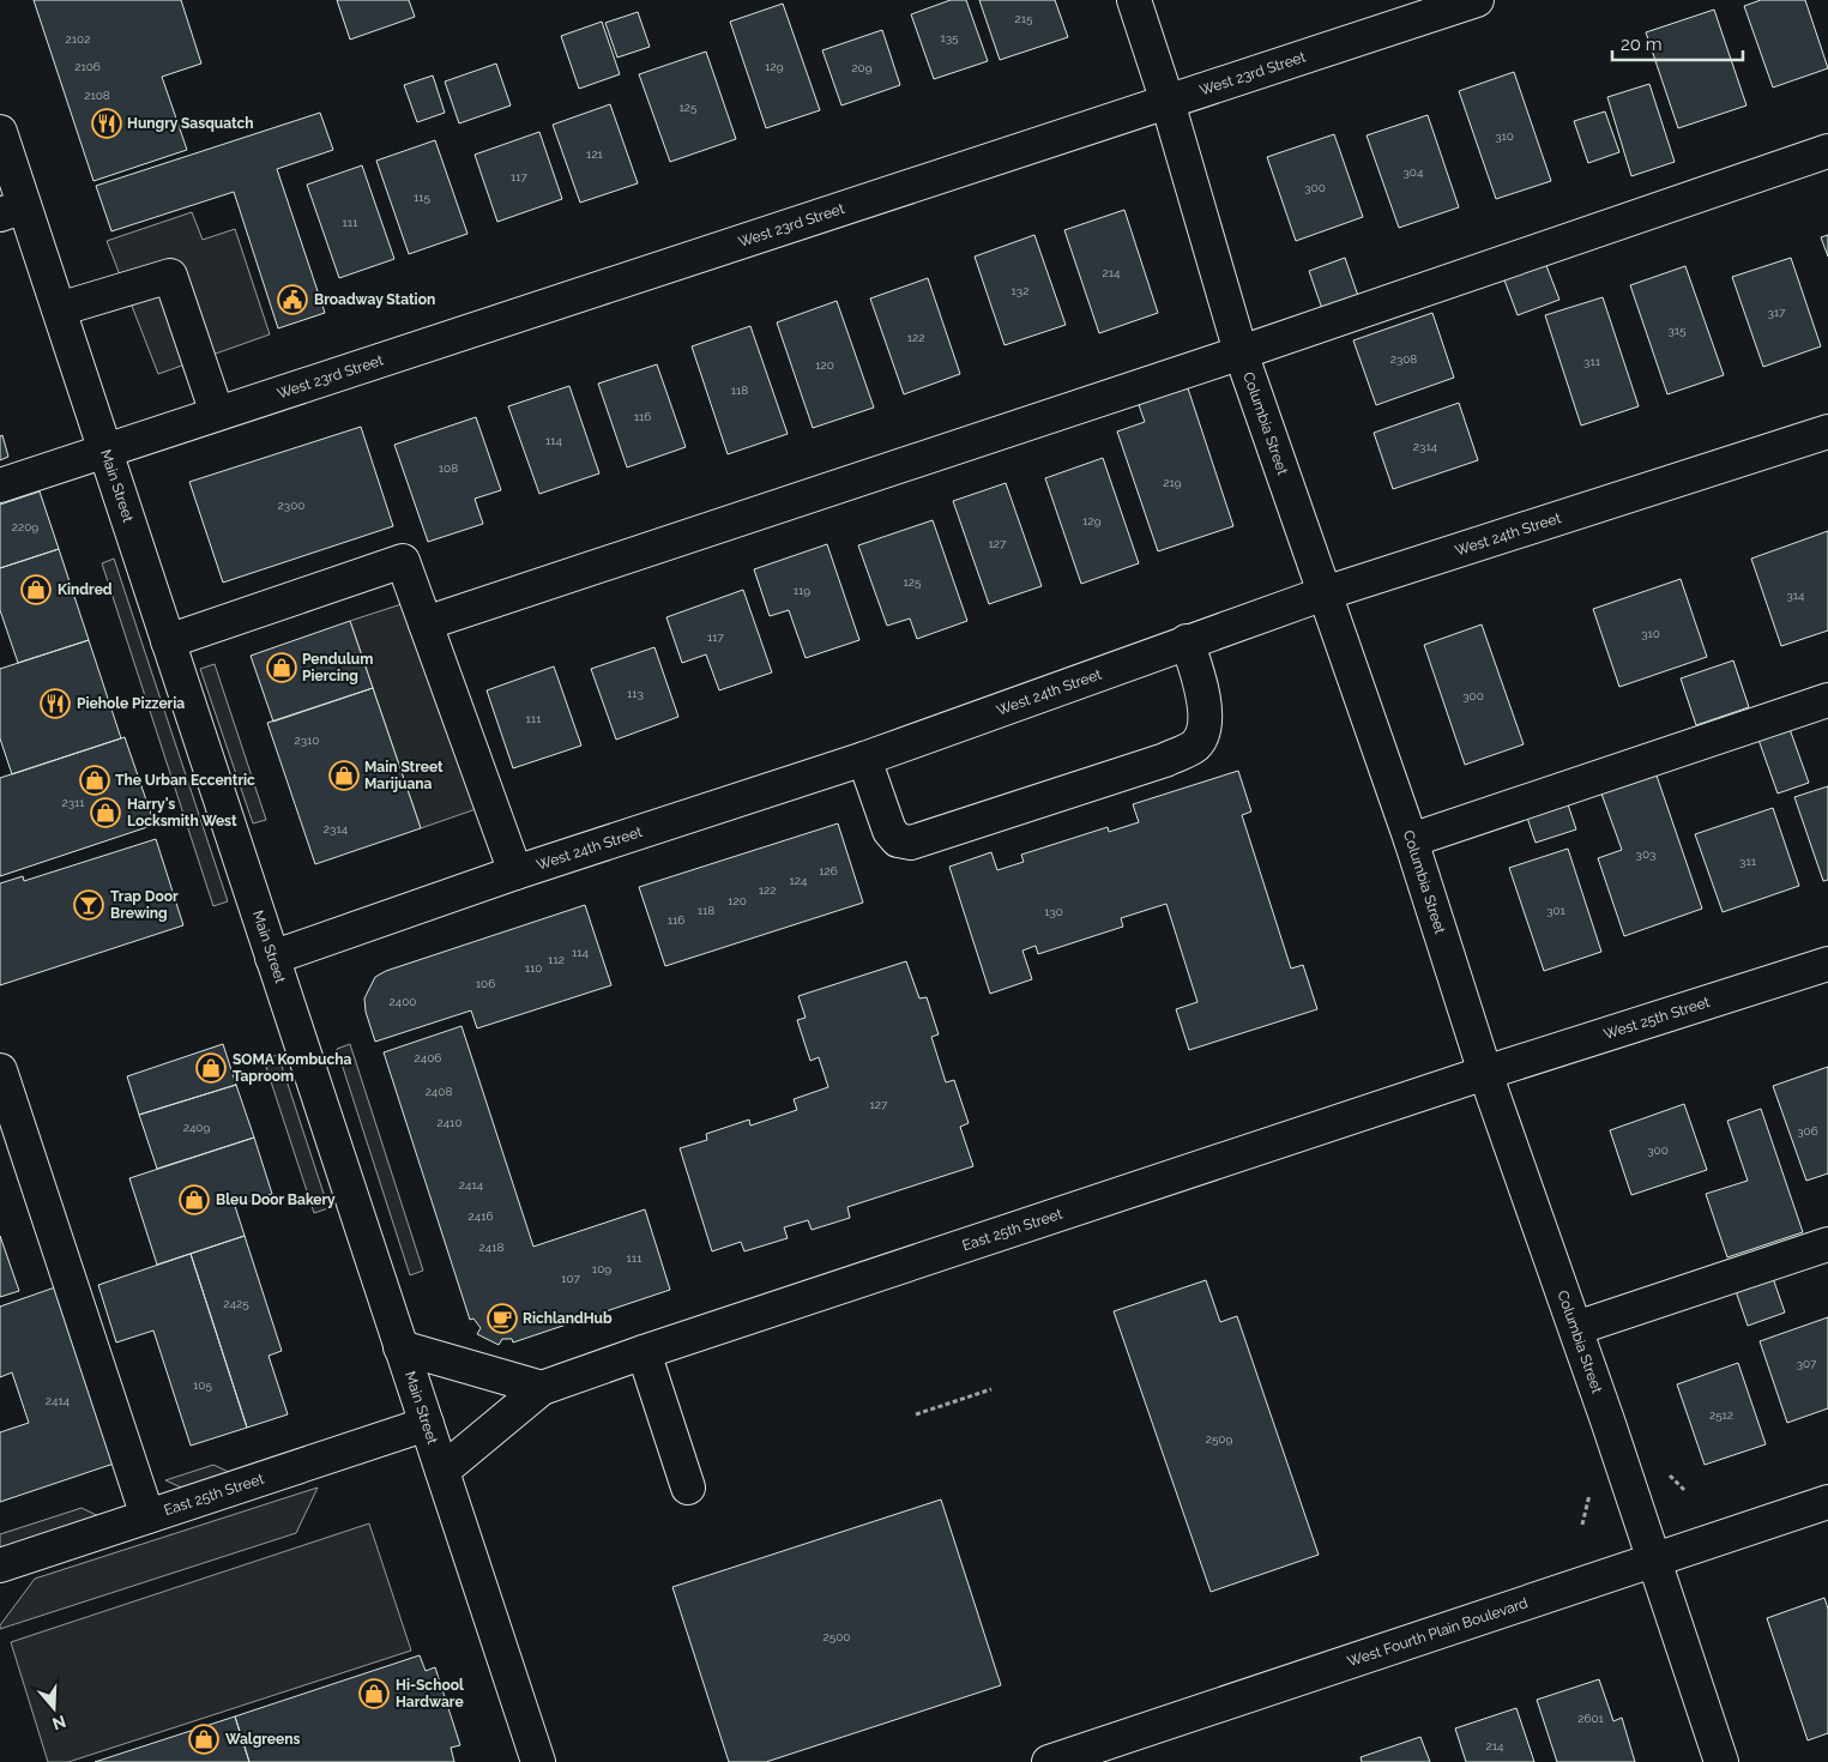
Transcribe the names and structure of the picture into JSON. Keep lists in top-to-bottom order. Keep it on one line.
{"streets":{"street":["West 23rd Street","Columbia Street","Main Street","West 24th Street","West 25th Street","East 25th Street","West Fourth Plain Boulevard"]},"crossings":[["West 23rd Street","Columbia Street"],["West 23rd Street","Main Street"],["Columbia Street","West 24th Street"],["Columbia Street","West 25th Street"],["Columbia Street","East 25th Street"],["Columbia Street","West Fourth Plain Boulevard"],["Main Street","West 24th Street"],["Main Street","East 25th Street"],["West 25th Street","East 25th Street"]],"places":{"restaurant":["Hungry Sasquatch","Piehole Pizzeria"],"public building":["Broadway Station"],"shop":["Kindred","Pendulum Piercing","Main Street Marijuana","The Urban Eccentric","Harry's Locksmith West","SOMA Kombucha Taproom","Bleu Door Bakery","Hi-School Hardware","Walgreens"],"bar":["Trap Door Brewing"],"cafe":["RichlandHub"]},"house_numbers":["215","135","2102","2106","129","209","2108","125","310","121","304","117","300","115","111","214","132","317","315","122","2308","311","120","118","116","114","2314","108","219","2300","129","2209","127","125","119","314","310","117","113","300","111","2310","2311","2314","303","311","126","124","122","120","118","301","130","116","114","112","110","106","2400","2406","2408","127","2410","2409","306","300","2414","2416","2418","111","109","107","2425","307","105","2414","2512","2509","2500","2601","214"],"scale_bar":"20 m","north":"bottom"}
